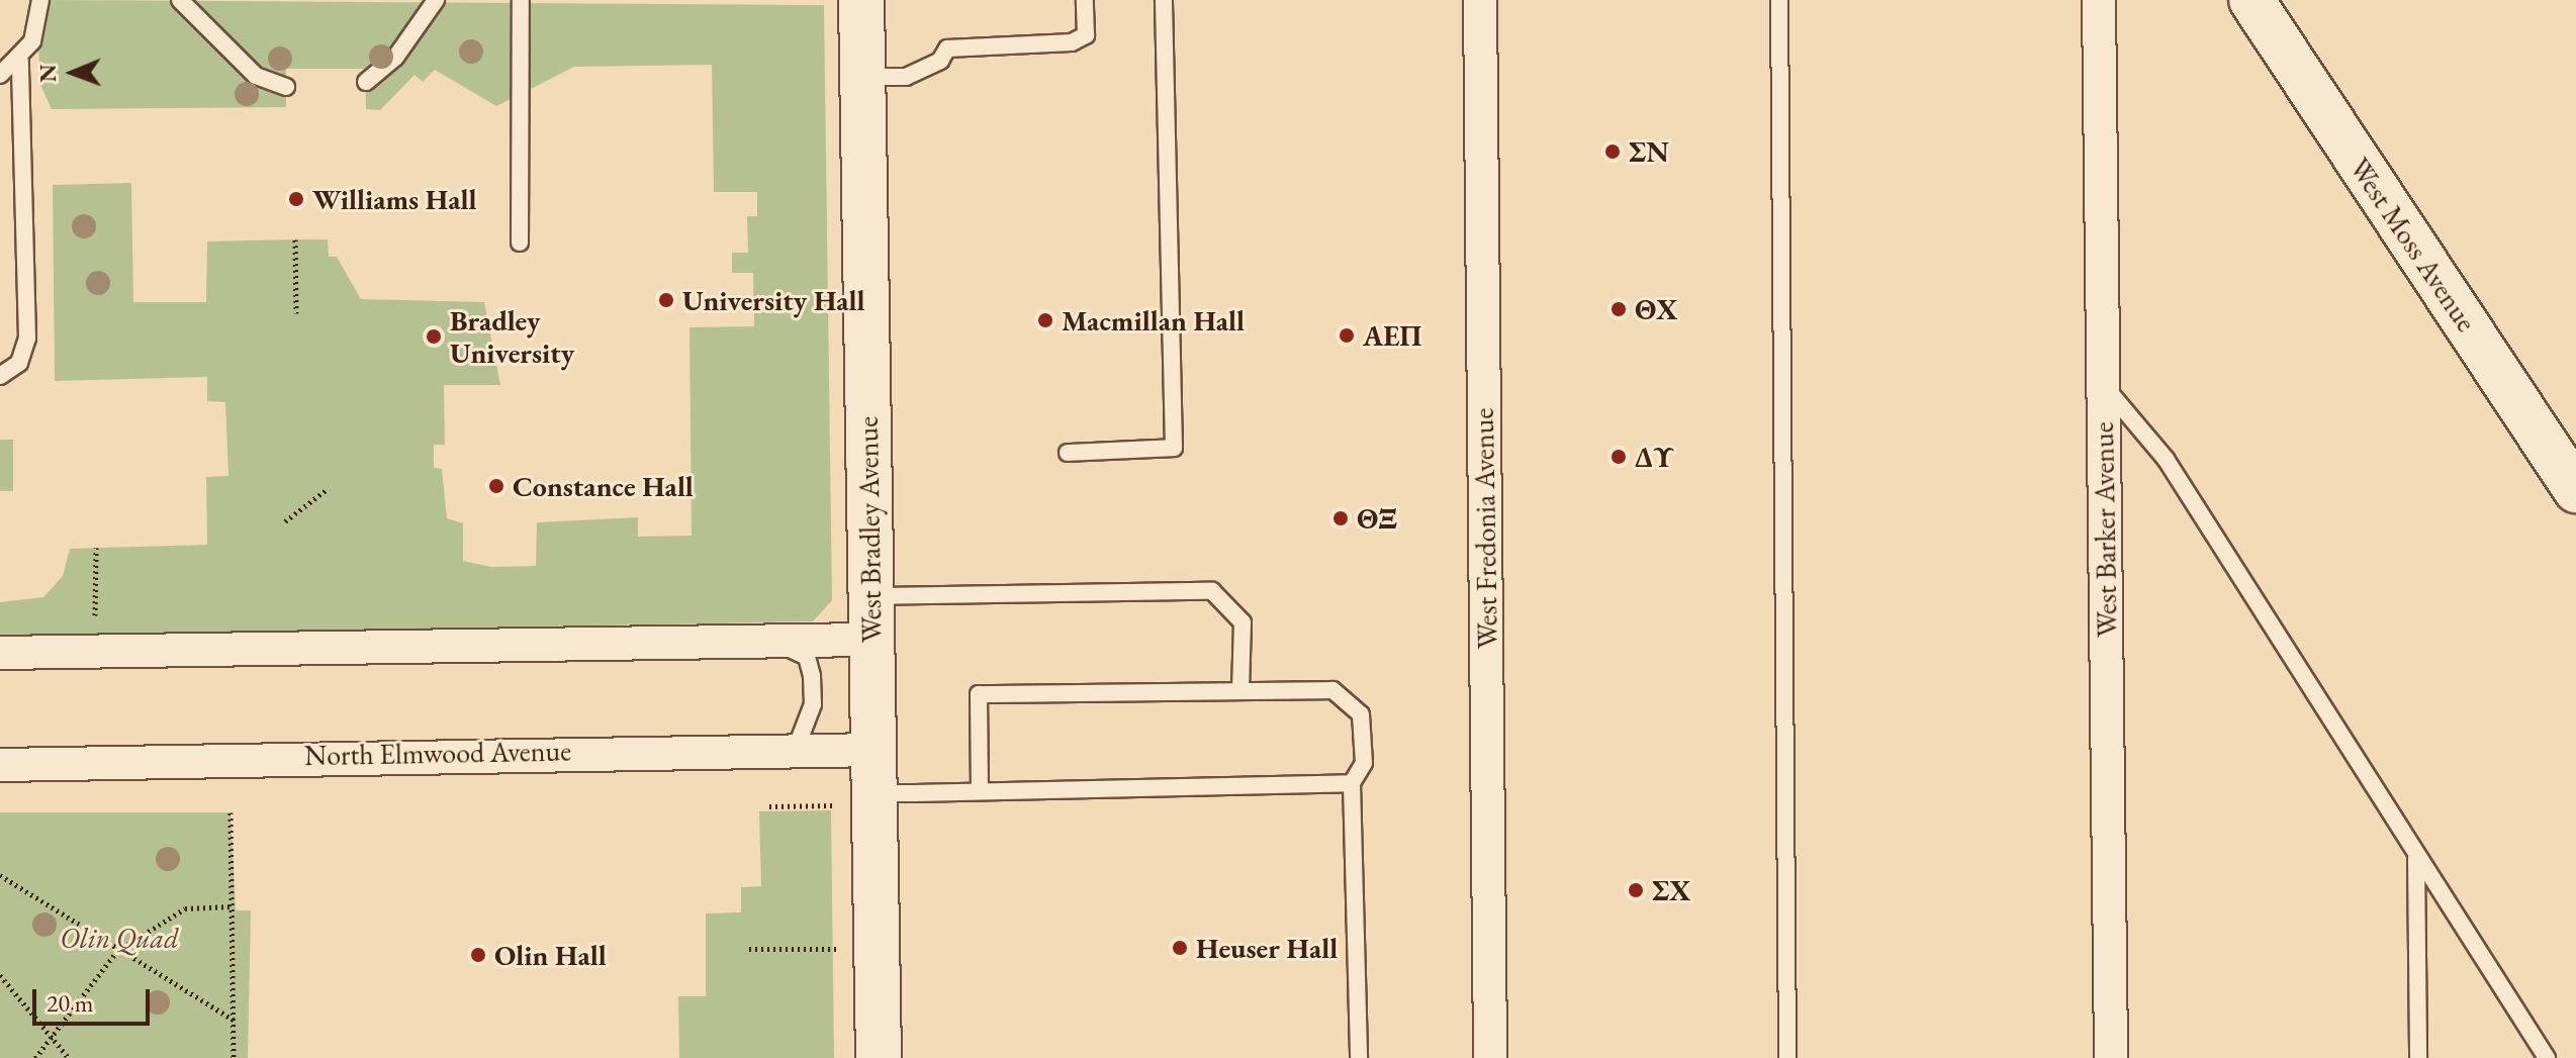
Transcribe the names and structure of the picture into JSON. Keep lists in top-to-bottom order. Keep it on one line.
{"streets":{"street":["West Moss Avenue","West Fredonia Avenue","West Bradley Avenue","West Barker Avenue","North Elmwood Avenue"]},"crossings":[["West Bradley Avenue","North Elmwood Avenue"]],"parks":["Olin Quad"],"places":["ΣΝ","Williams Hall","University Hall","ΘΧ","Macmillan Hall","ΑΕΠ","Bradley University","ΔΥ","Constance Hall","ΘΞ","ΣΧ","Heuser Hall","Olin Hall"],"scale_bar":"20 m","north":"left"}
